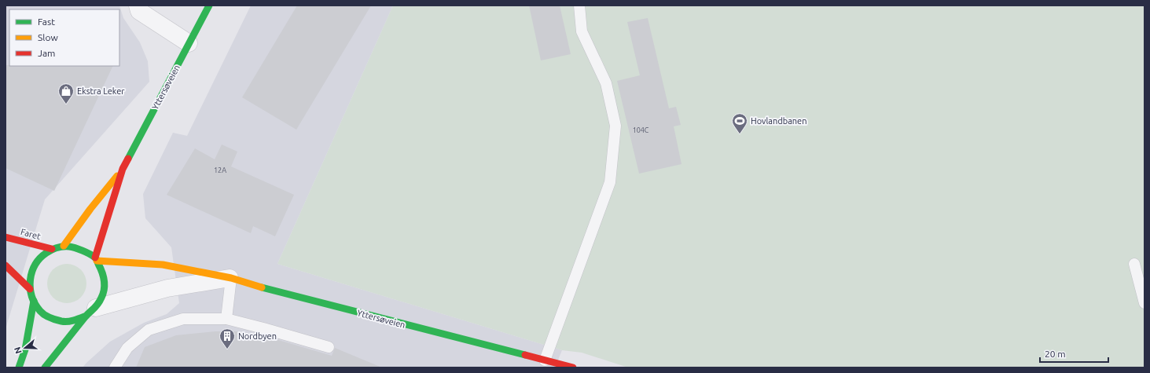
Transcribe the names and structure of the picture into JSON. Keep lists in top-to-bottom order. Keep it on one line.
{"streets":{"main road":["Yttersøveien","Faret"]},"crossings":[["Yttersøveien","Faret"]],"places":{"shop":["Ekstra Leker"],"sports":["Hovlandbanen"],"building":["Nordbyen"]},"house_numbers":["104C","12A"],"legend":["Fast","Slow","Jam"],"scale_bar":"20 m","north":"left"}
